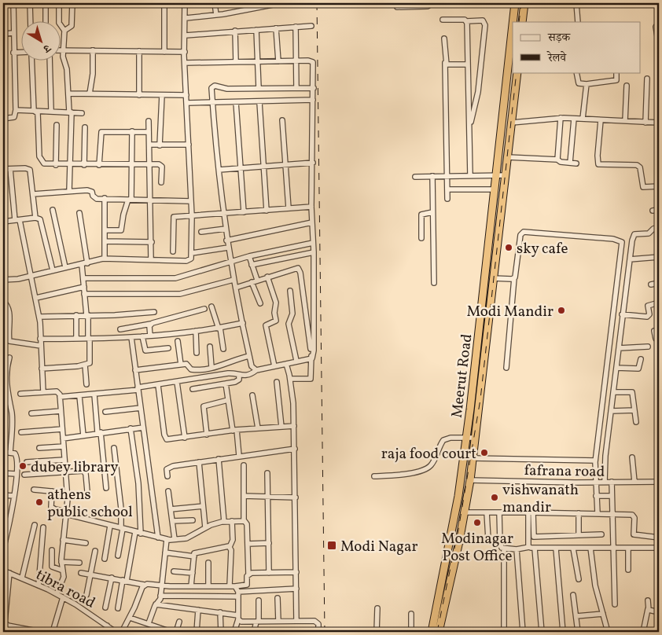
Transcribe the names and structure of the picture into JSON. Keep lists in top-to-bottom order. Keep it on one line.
{"streets":{"highway":["Meerut Road"],"street":["fafrana road","tibra road"]},"crossings":[["Meerut Road","fafrana road"]],"places":{"other":["sky cafe","Modi Mandir","raja food court","dubey library","vishwanath mandir","athens public school","Modinagar Post Office"],"transit":["Modi Nagar"]},"legend":["सड़क","रेलवे"],"north":"bottom right"}
